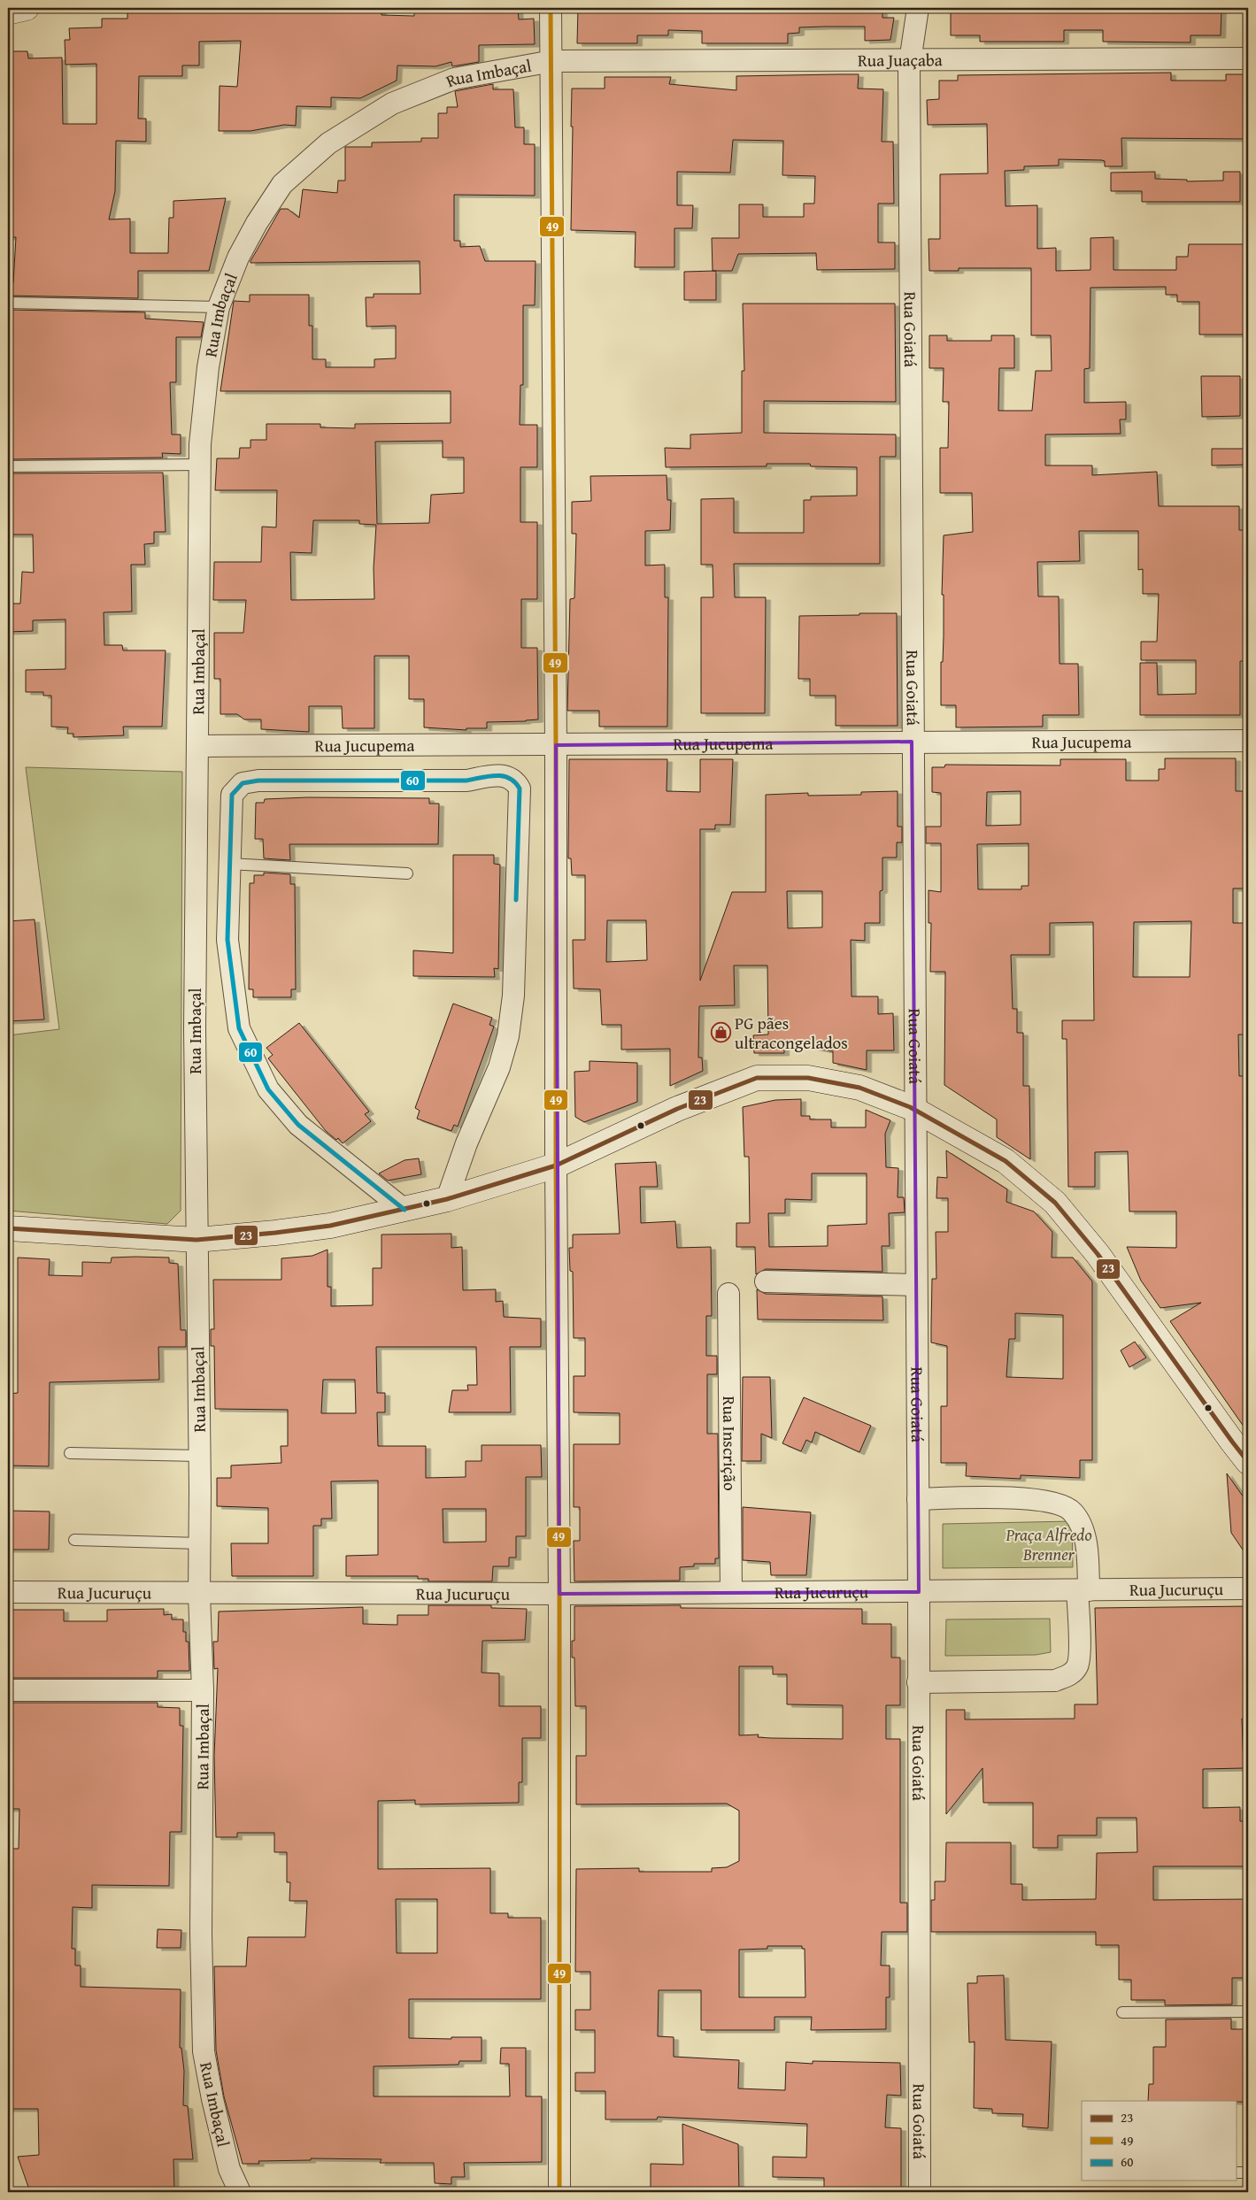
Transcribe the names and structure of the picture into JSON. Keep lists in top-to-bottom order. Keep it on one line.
{"streets":{"street":["Rua Juaçaba","Rua Imbaçal","Rua Goiatá","Rua Jucupema","Rua Inscrição","Rua Jucuruçu"]},"crossings":[["Rua Juaçaba","Rua Imbaçal"],["Rua Juaçaba","Rua Goiatá"],["Rua Imbaçal","Rua Jucupema"],["Rua Imbaçal","Rua Jucuruçu"],["Rua Goiatá","Rua Jucupema"],["Rua Goiatá","Rua Jucuruçu"],["Rua Inscrição","Rua Jucuruçu"]],"parks":["Praça Alfredo Brenner"],"places":{"shop":["PG pães ultracongelados"]},"lines":["transit line 49","transit line 60","transit line 23"],"legend":["23","49","60"]}
